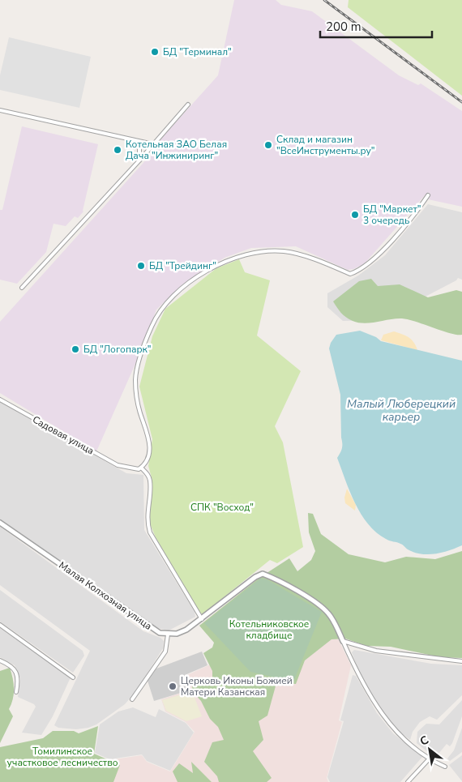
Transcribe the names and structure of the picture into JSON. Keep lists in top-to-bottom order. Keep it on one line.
{"streets":{"street":["Садовая улица","Малая Колхозная улица"]},"water":["Малый Люберецкий карьер"],"parks":["СПК \"Восход\"","Котельниковское кладбище","Томилинское участковое лесничество"],"places":["БД \"Терминал\"","Склад и магазин \"ВсеИнструменты.ру\"","Котельная ЗАО Белая Дача \"Инжиниринг\"","БД \"Маркет\" 3 очередь","БД \"Трейдинг\"","БД \"Логопарк\"","Церковь Иконы Божией Матери Казанская"],"scale_bar":"200 m","north":"top left"}
